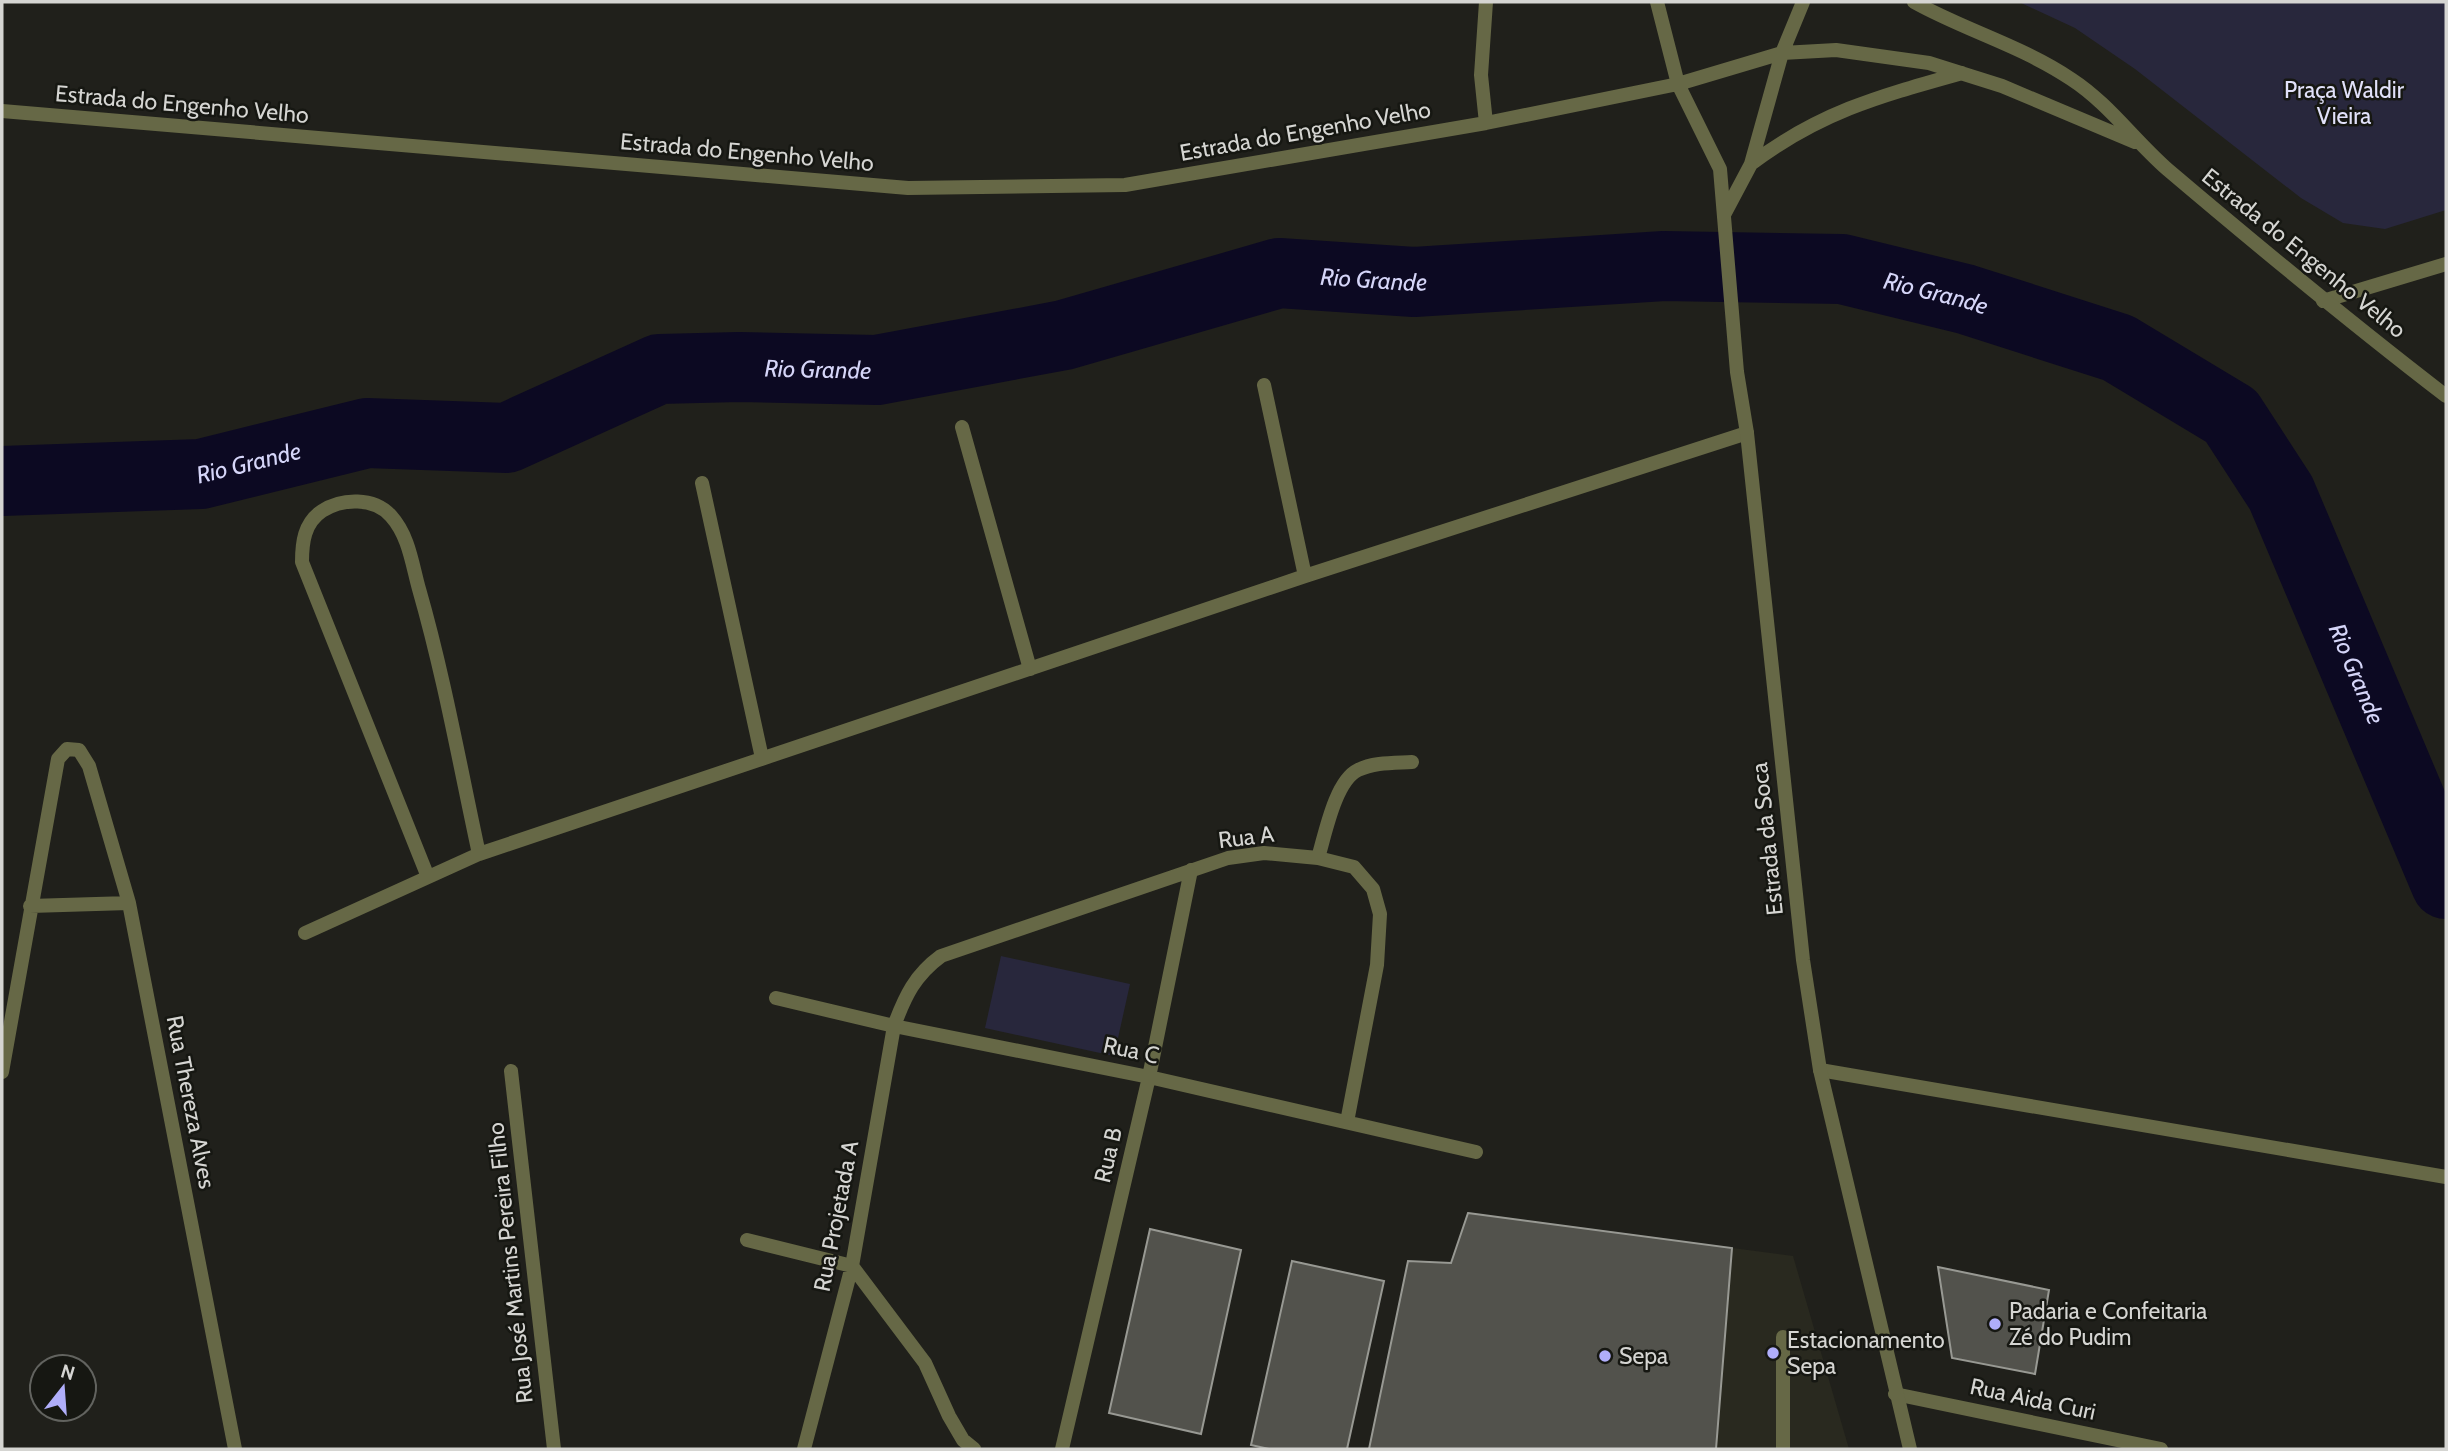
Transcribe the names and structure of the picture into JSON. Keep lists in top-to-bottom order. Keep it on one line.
{"streets":{"street":["Estrada do Engenho Velho","Rua A","Estrada da Soca","Rua C","Rua Thereza Alves","Rua B","Rua Projetada A","Rua José Martins Pereira Filho","Rua Aida Curi"]},"crossings":[["Estrada do Engenho Velho","Estrada da Soca"],["Rua A","Rua C"],["Rua A","Rua B"],["Rua A","Rua Projetada A"],["Estrada da Soca","Rua Aida Curi"],["Rua C","Rua B"],["Rua C","Rua Projetada A"]],"water":["Rio Grande"],"parks":["Praça Waldir Vieira"],"places":["Padaria e Confeitaria Zé do Pudim","Estacionamento Sepa","Sepa"],"north":"top"}
